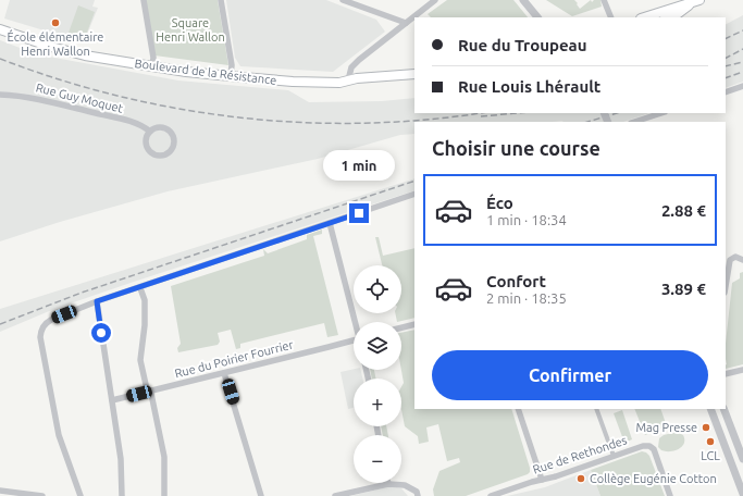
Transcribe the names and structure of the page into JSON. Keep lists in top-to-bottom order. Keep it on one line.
{"streets":{"main road":["Boulevard de la Résistance"],"street":["Rue Guy Moquet","Rue du Poirier Fourrier","Rue de Rethondes"]},"parks":["Square Henri Wallon"],"places":["École élémentaire Henri Wallon","Mag Presse","LCL","Collège Eugénie Cotton"],"page":{"banner":["Rue du Troupeau","Rue Louis Lhérault"],"heading":"Choisir une course","bubble":"1 min","list":[{"name":"Éco","note":"1 min · 18:34","value":"2.88 €"},{"name":"Confort","note":"2 min · 18:35","value":"3.89 €"}],"map_buttons":["+","−"],"buttons":"Confirmer"}}
